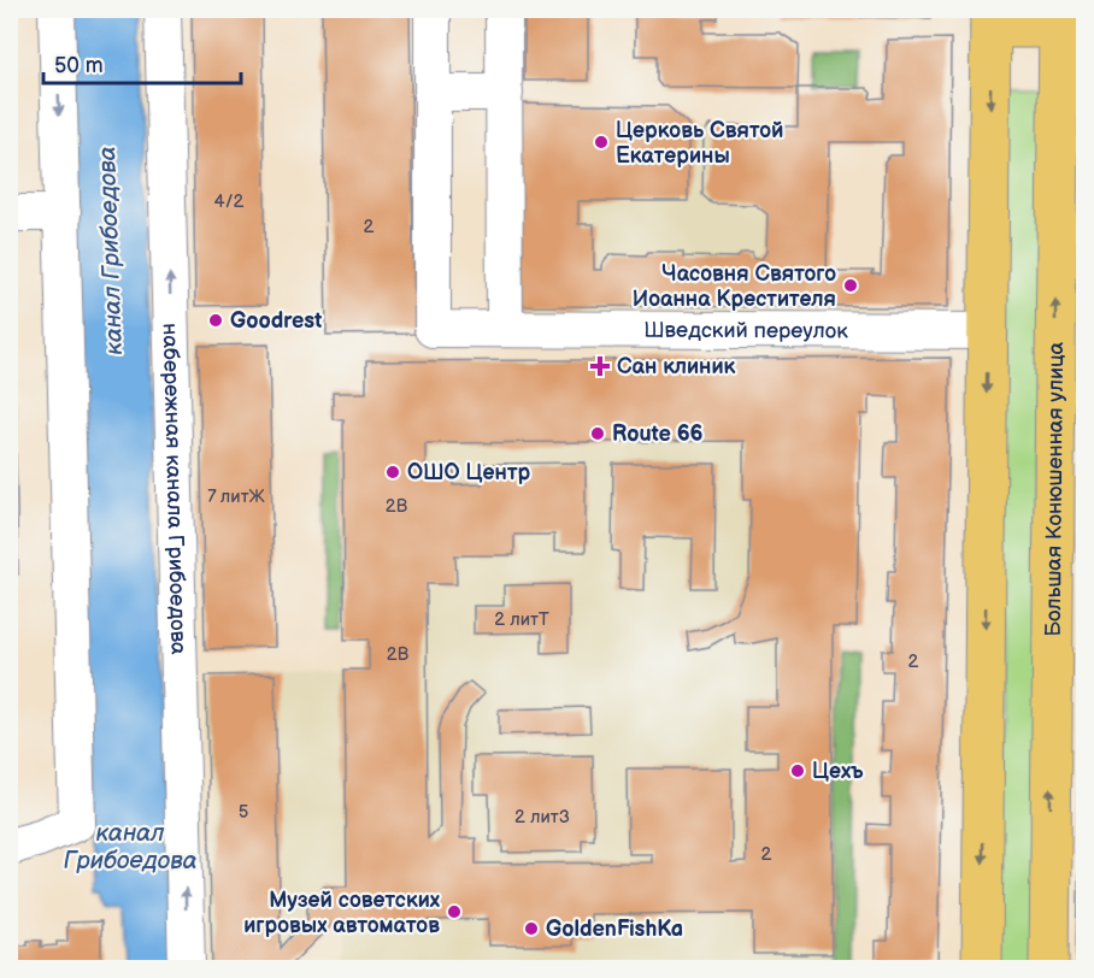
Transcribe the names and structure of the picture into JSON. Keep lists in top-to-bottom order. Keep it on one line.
{"streets":{"main road":["Большая Конюшенная улица"],"street":["Шведский переулок","набережная канала Грибоедова"]},"water":["канал Грибоедова"],"places":{"other":["Церковь Cвятой Екатерины","Часовня Святого Иоанна Крестителя","Goodrest","Route 66","ОШО Центр","Цехъ","Музей советских игровых автоматов","GoldenFishKa"],"health":["Сан клиник"]},"house_numbers":["4/2","2","7 литЖ","2В","2 литТ","2В","2","5","2 лит3","2"],"scale_bar":"50 m"}
